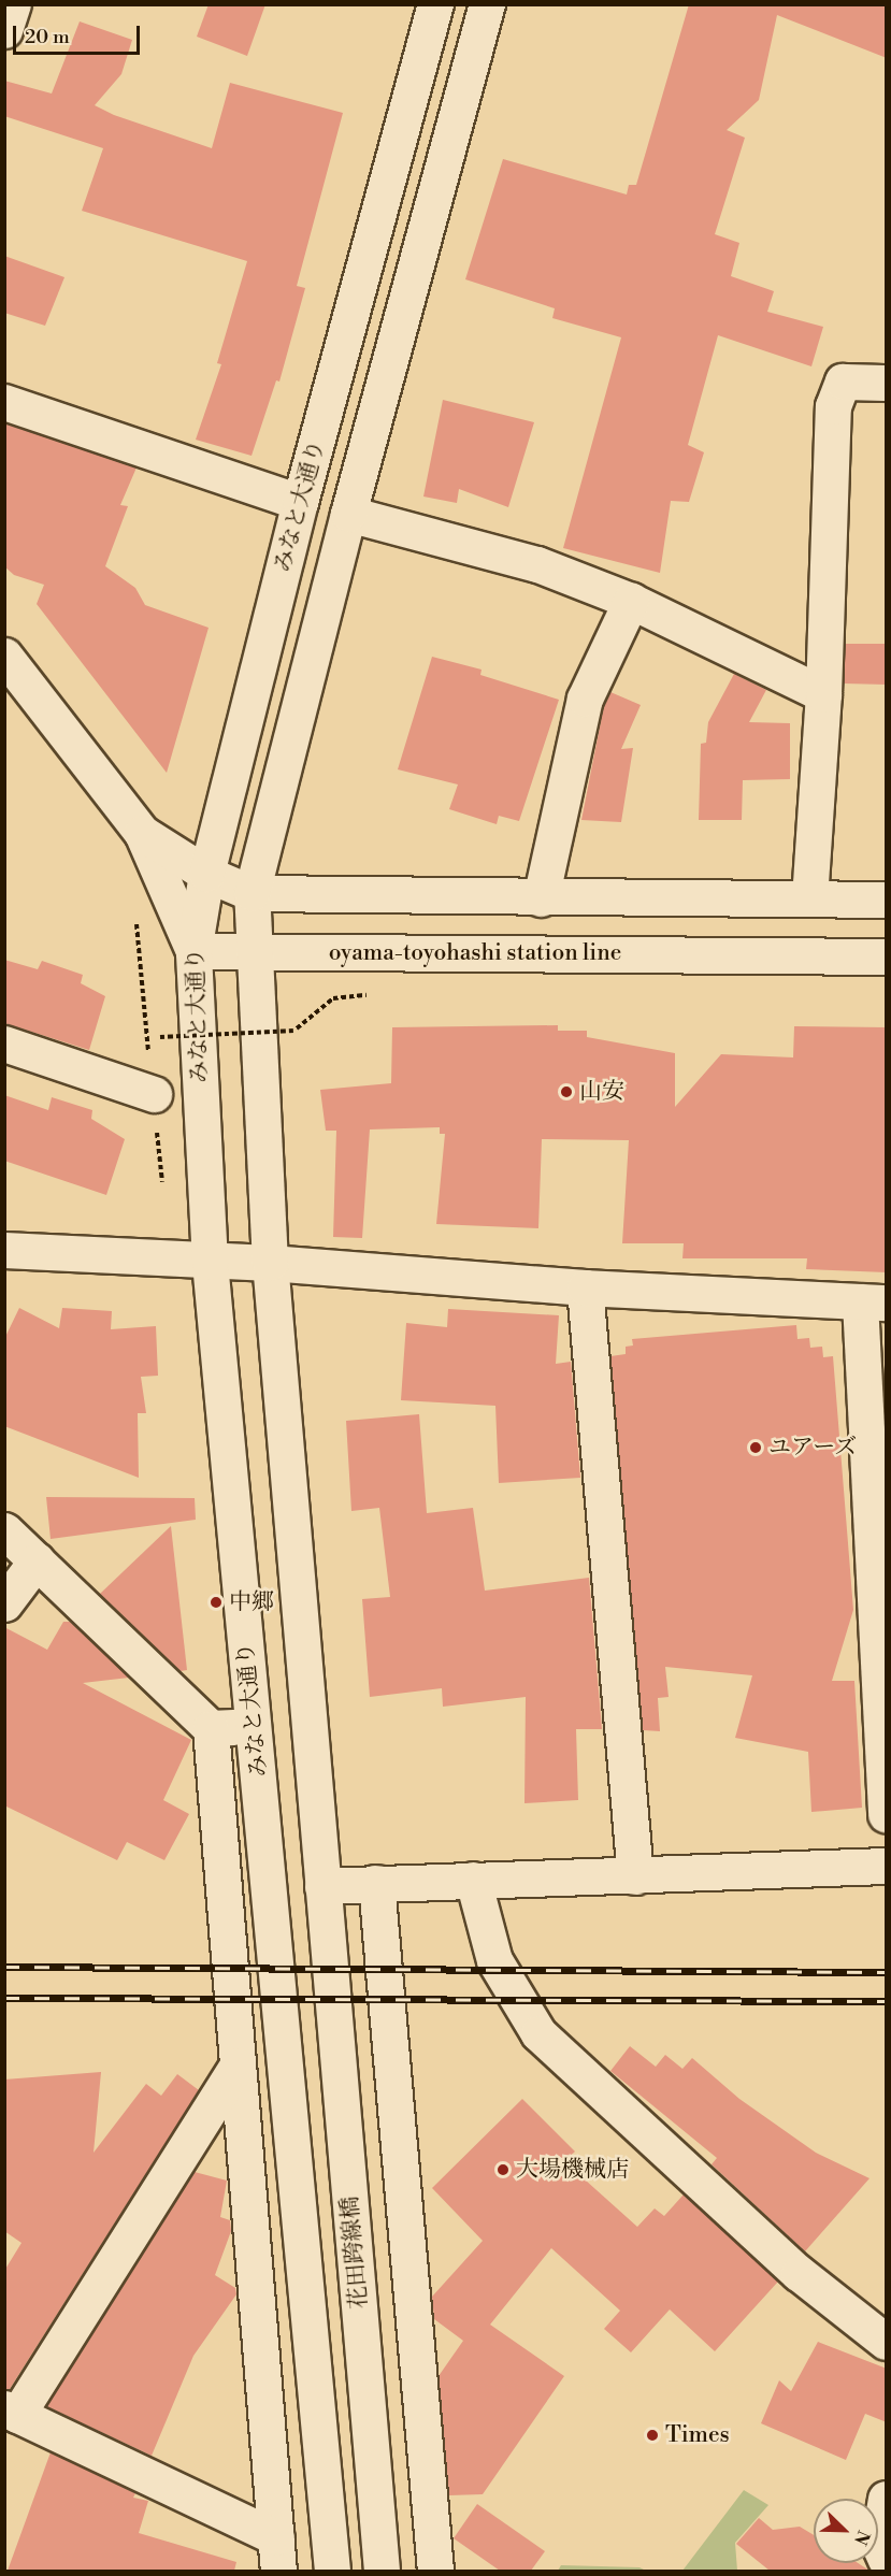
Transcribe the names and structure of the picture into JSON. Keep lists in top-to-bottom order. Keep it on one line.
{"streets":{"street":["みなと大通り","oyama-toyohashi station line","花田跨線橋"]},"crossings":[["みなと大通り","oyama-toyohashi station line"]],"places":["山安","ユアーズ","中郷","大場機械店","Times"],"scale_bar":"20 m","north":"bottom right"}
